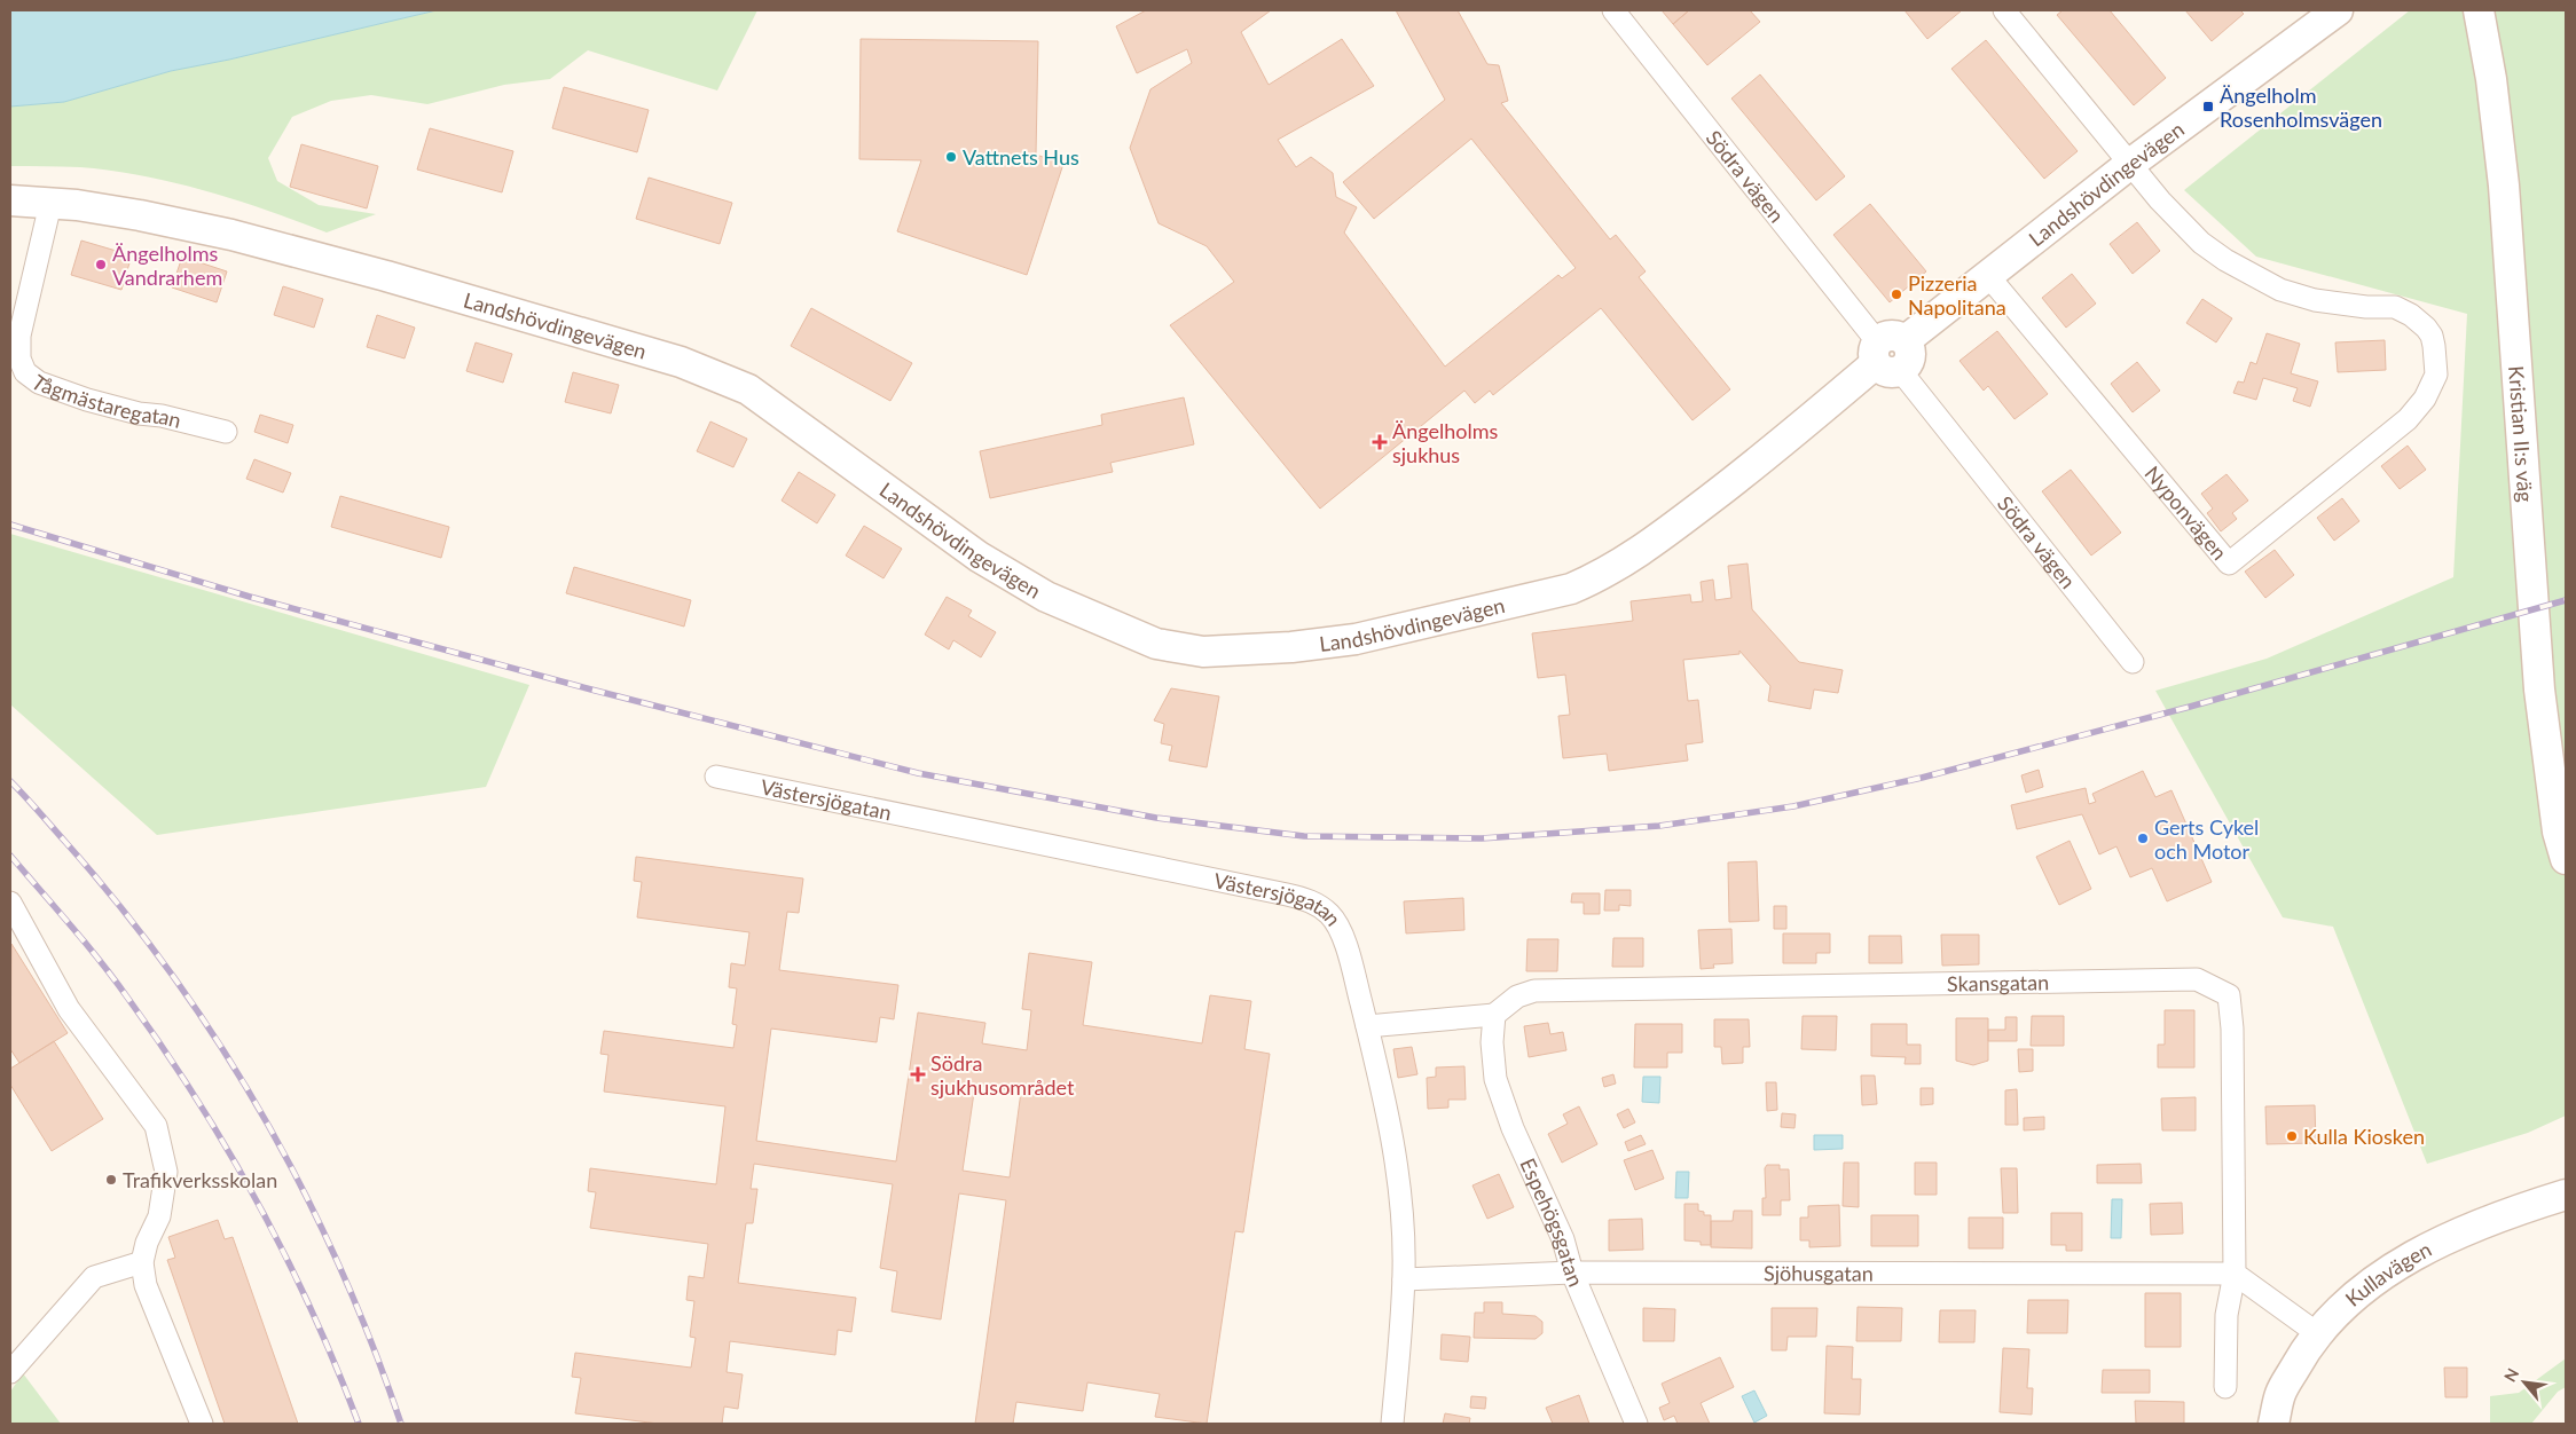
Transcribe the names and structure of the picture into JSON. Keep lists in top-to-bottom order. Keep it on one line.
{"streets":{"street":["Södra vägen","Landshövdingevägen","Tågmästaregatan","Kristian II:s väg","Nyponvägen","Västersjögatan","Skansgatan","Espehögsgatan","Sjöhusgatan","Kullavägen"]},"crossings":[["Södra vägen","Landshövdingevägen"],["Landshövdingevägen","Tågmästaregatan"],["Landshövdingevägen","Nyponvägen"],["Västersjögatan","Sjöhusgatan"],["Skansgatan","Espehögsgatan"],["Skansgatan","Sjöhusgatan"],["Espehögsgatan","Sjöhusgatan"]],"places":{"transit":["Ängelholm Rosenholmsvägen"],"other":["Vattnets Hus","Ängelholms Vandrarhem","Pizzeria Napolitana","Gerts Cykel och Motor","Kulla Kiosken","Trafikverksskolan"],"health":["Ängelholms sjukhus","Södra sjukhusområdet"]},"north":"top left"}
